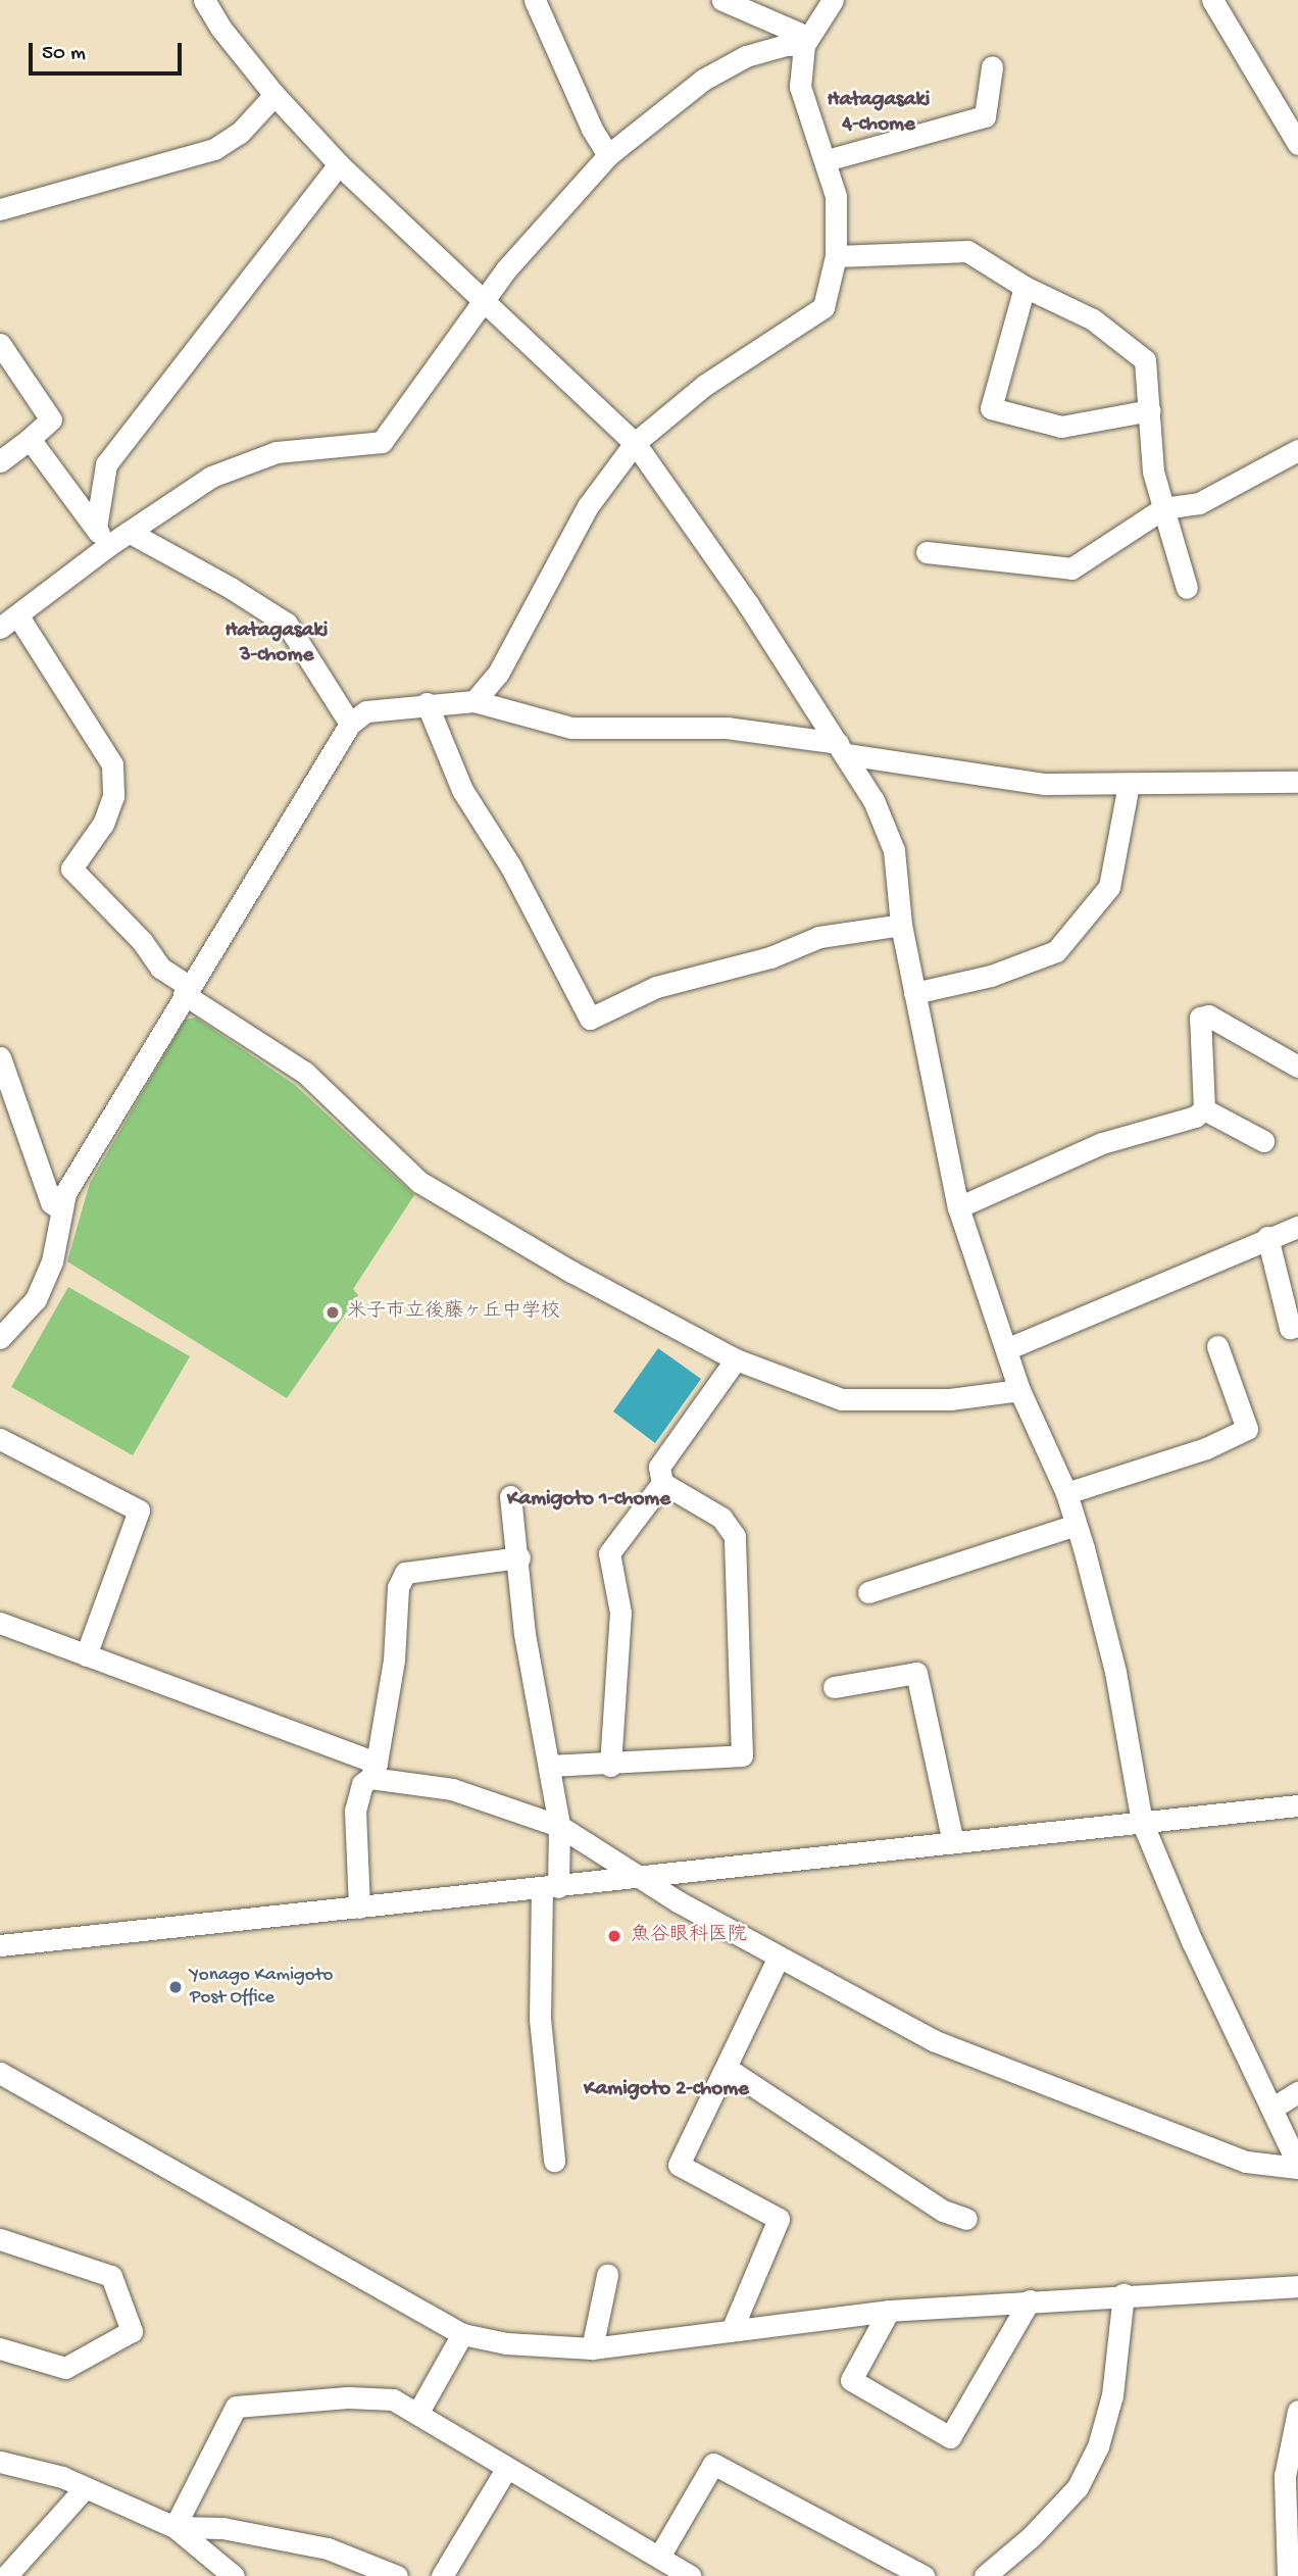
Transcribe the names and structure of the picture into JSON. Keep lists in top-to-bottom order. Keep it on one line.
{"districts":["Hatagasaki 4-chome","Hatagasaki 3-chome","Kamigoto 1-chome","Kamigoto 2-chome"],"places":["米子市立後藤ヶ丘中学校","魚谷眼科医院","Yonago Kamigoto Post Office"],"scale_bar":"50 m"}
